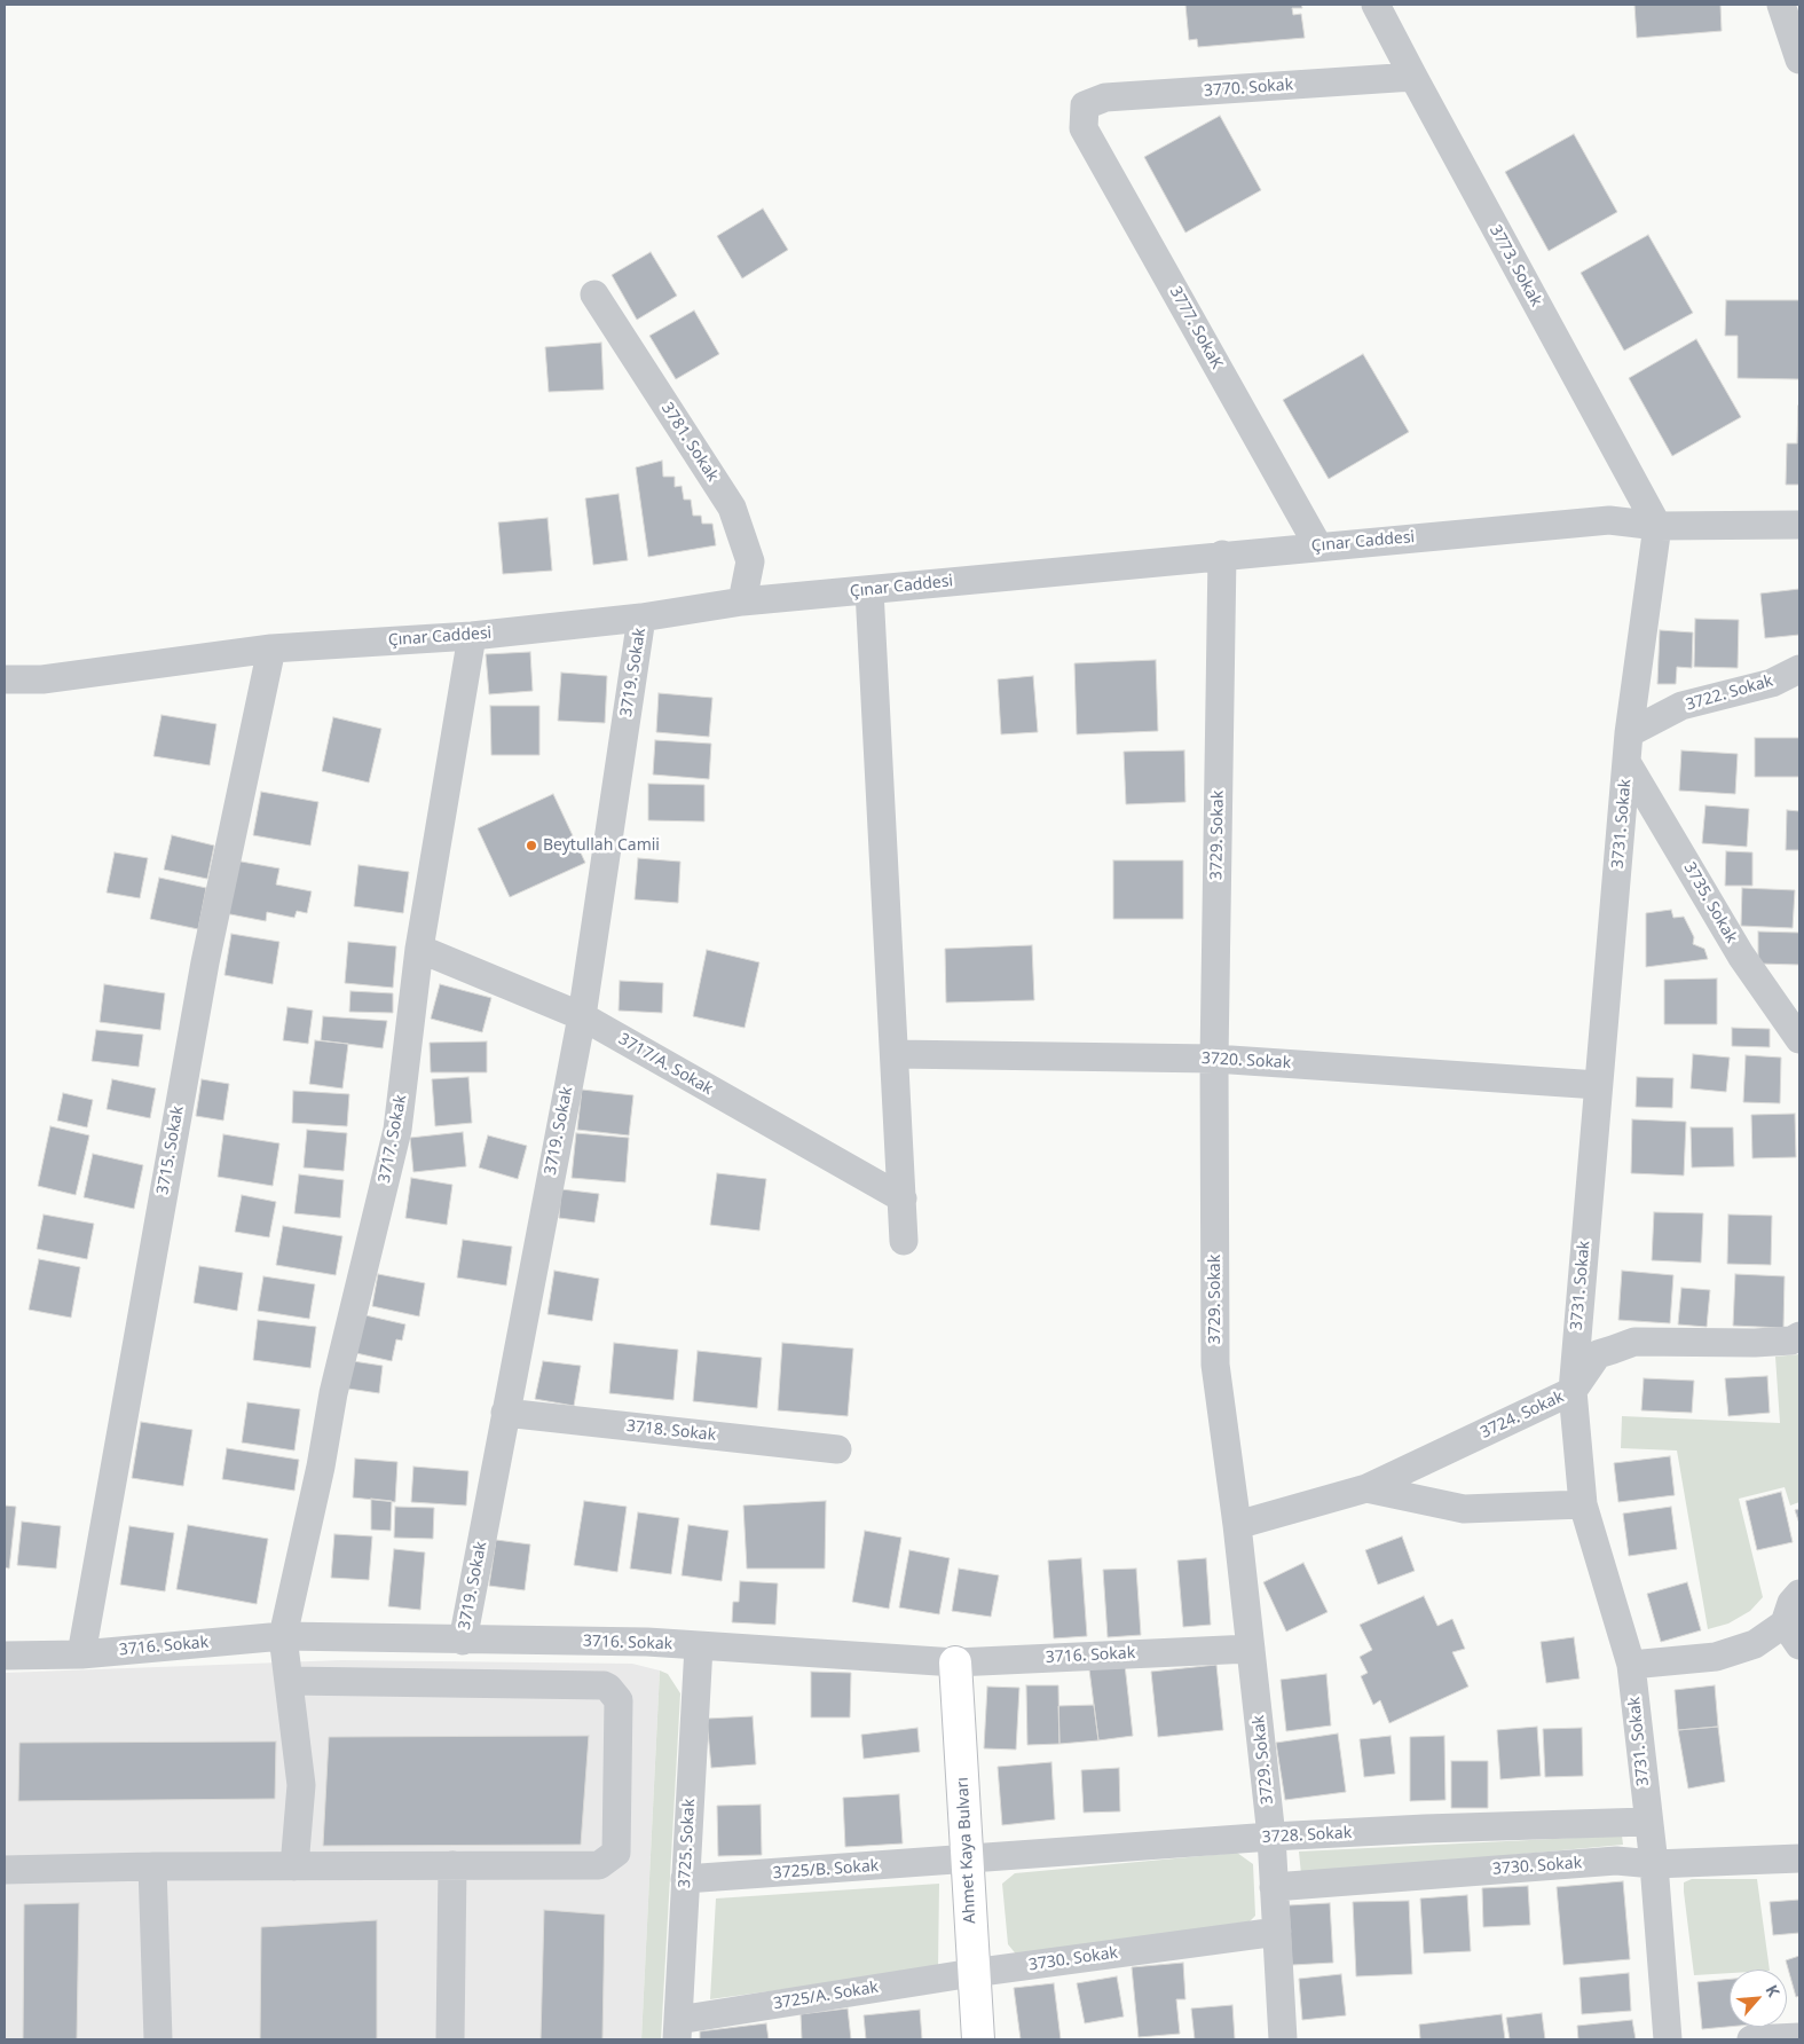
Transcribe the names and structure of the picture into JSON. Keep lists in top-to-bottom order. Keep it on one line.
{"streets":{"main road":["Ahmet Kaya Bulvarı"],"street":["3770. Sokak","3773. Sokak","3777. SokaK","3781. Sokak","Çınar Caddesi","3719. Sokak","3722. Sokak","3731. Sokak","3729. Sokak","3735. Sokak","3720. Sokak","3717/A. Sokak","3717. Sokak","3715. Sokak","3724. Sokak","3718. Sokak","3716. Sokak","3728. Sokak","3725. Sokak","3730. Sokak","3725/B. Sokak","3725/A. Sokak"]},"crossings":[["3770. Sokak","3773. Sokak"],["3770. Sokak","3777. SokaK"],["3773. Sokak","Çınar Caddesi"],["3773. Sokak","3731. Sokak"],["3777. SokaK","Çınar Caddesi"],["3781. Sokak","Çınar Caddesi"],["Çınar Caddesi","3719. Sokak"],["Çınar Caddesi","3731. Sokak"],["Çınar Caddesi","3729. Sokak"],["Çınar Caddesi","3717. Sokak"],["Çınar Caddesi","3715. Sokak"],["3719. Sokak","3717/A. Sokak"],["3719. Sokak","3718. Sokak"],["3719. Sokak","3716. Sokak"],["3722. Sokak","3731. Sokak"],["3731. Sokak","3735. Sokak"],["3731. Sokak","3720. Sokak"],["3731. Sokak","3724. Sokak"],["3731. Sokak","3728. Sokak"],["3731. Sokak","3730. Sokak"],["3729. Sokak","3720. Sokak"],["3729. Sokak","3724. Sokak"],["3729. Sokak","3716. Sokak"],["3729. Sokak","3728. Sokak"],["3729. Sokak","3730. Sokak"],["3717/A. Sokak","3717. Sokak"],["3717. Sokak","3716. Sokak"],["3715. Sokak","3716. Sokak"],["3716. Sokak","3725. Sokak"],["3716. Sokak","Ahmet Kaya Bulvarı"],["3728. Sokak","Ahmet Kaya Bulvarı"],["3728. Sokak","3725/B. Sokak"],["3725. Sokak","3725/B. Sokak"],["3725. Sokak","3725/A. Sokak"],["Ahmet Kaya Bulvarı","3730. Sokak"],["Ahmet Kaya Bulvarı","3725/B. Sokak"],["Ahmet Kaya Bulvarı","3725/A. Sokak"],["3730. Sokak","3725/A. Sokak"]],"places":["Beytullah Camii"],"north":"top right"}
